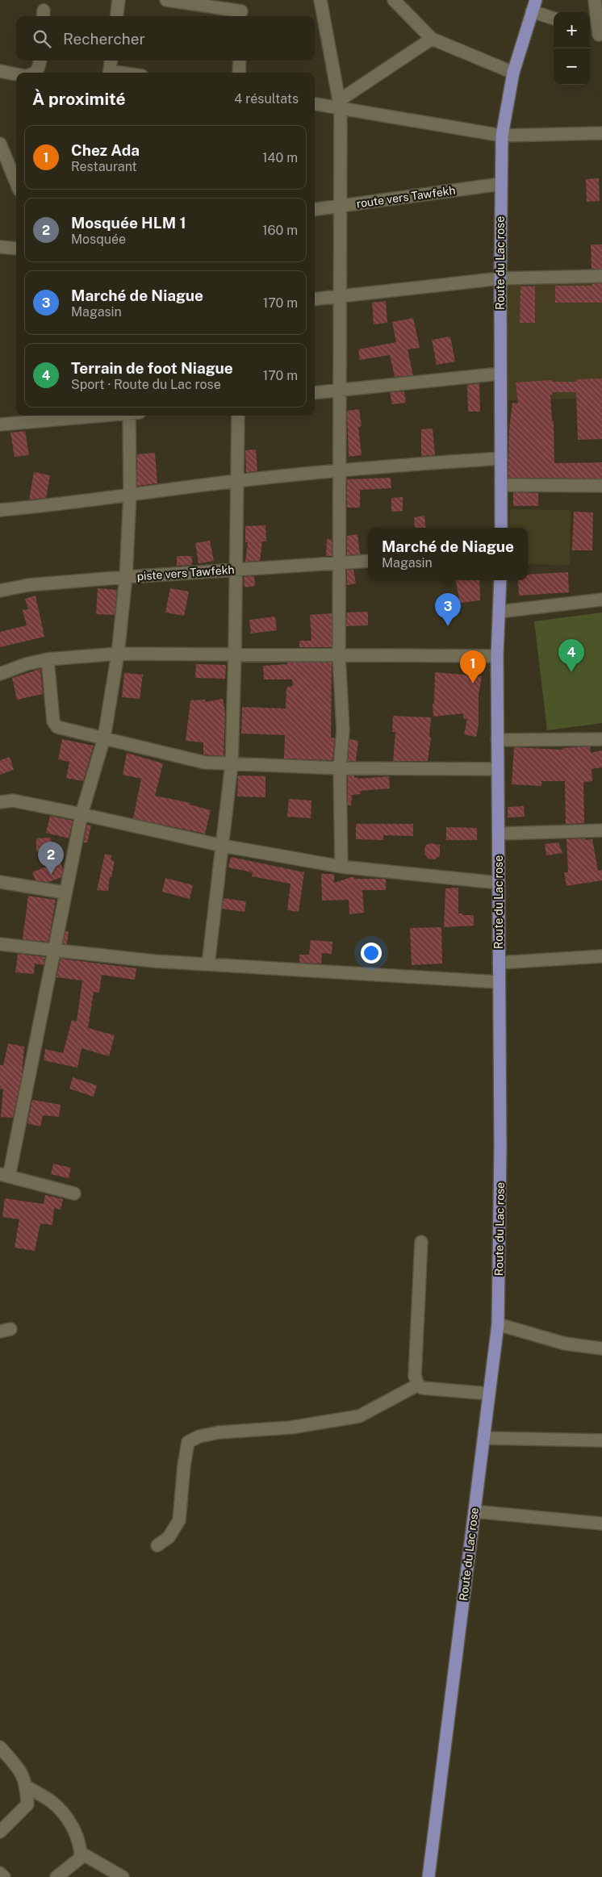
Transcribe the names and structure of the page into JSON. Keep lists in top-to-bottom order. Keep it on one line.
{"streets":{"main road":["Route du Lac rose"],"street":["route vers Tawfekh","piste vers Tawfekh"]},"crossings":[["route vers Tawfekh","Route du Lac rose"]],"page":{"map_buttons":["+","−"],"search":"Rechercher","heading":["À proximité","4 résultats"],"list":[{"mark":"1","name":"Chez Ada","note":"Restaurant","value":"140 m"},{"mark":"2","name":"Mosquée HLM 1","note":"Mosquée","value":"160 m"},{"mark":"3","name":"Marché de Niague","note":"Magasin","value":"170 m"},{"mark":"4","name":"Terrain de foot Niague","note":"Sport · Route du Lac rose","value":"170 m"}],"popup":["Marché de Niague","Magasin"],"pins":["3","4","1","2"]}}
